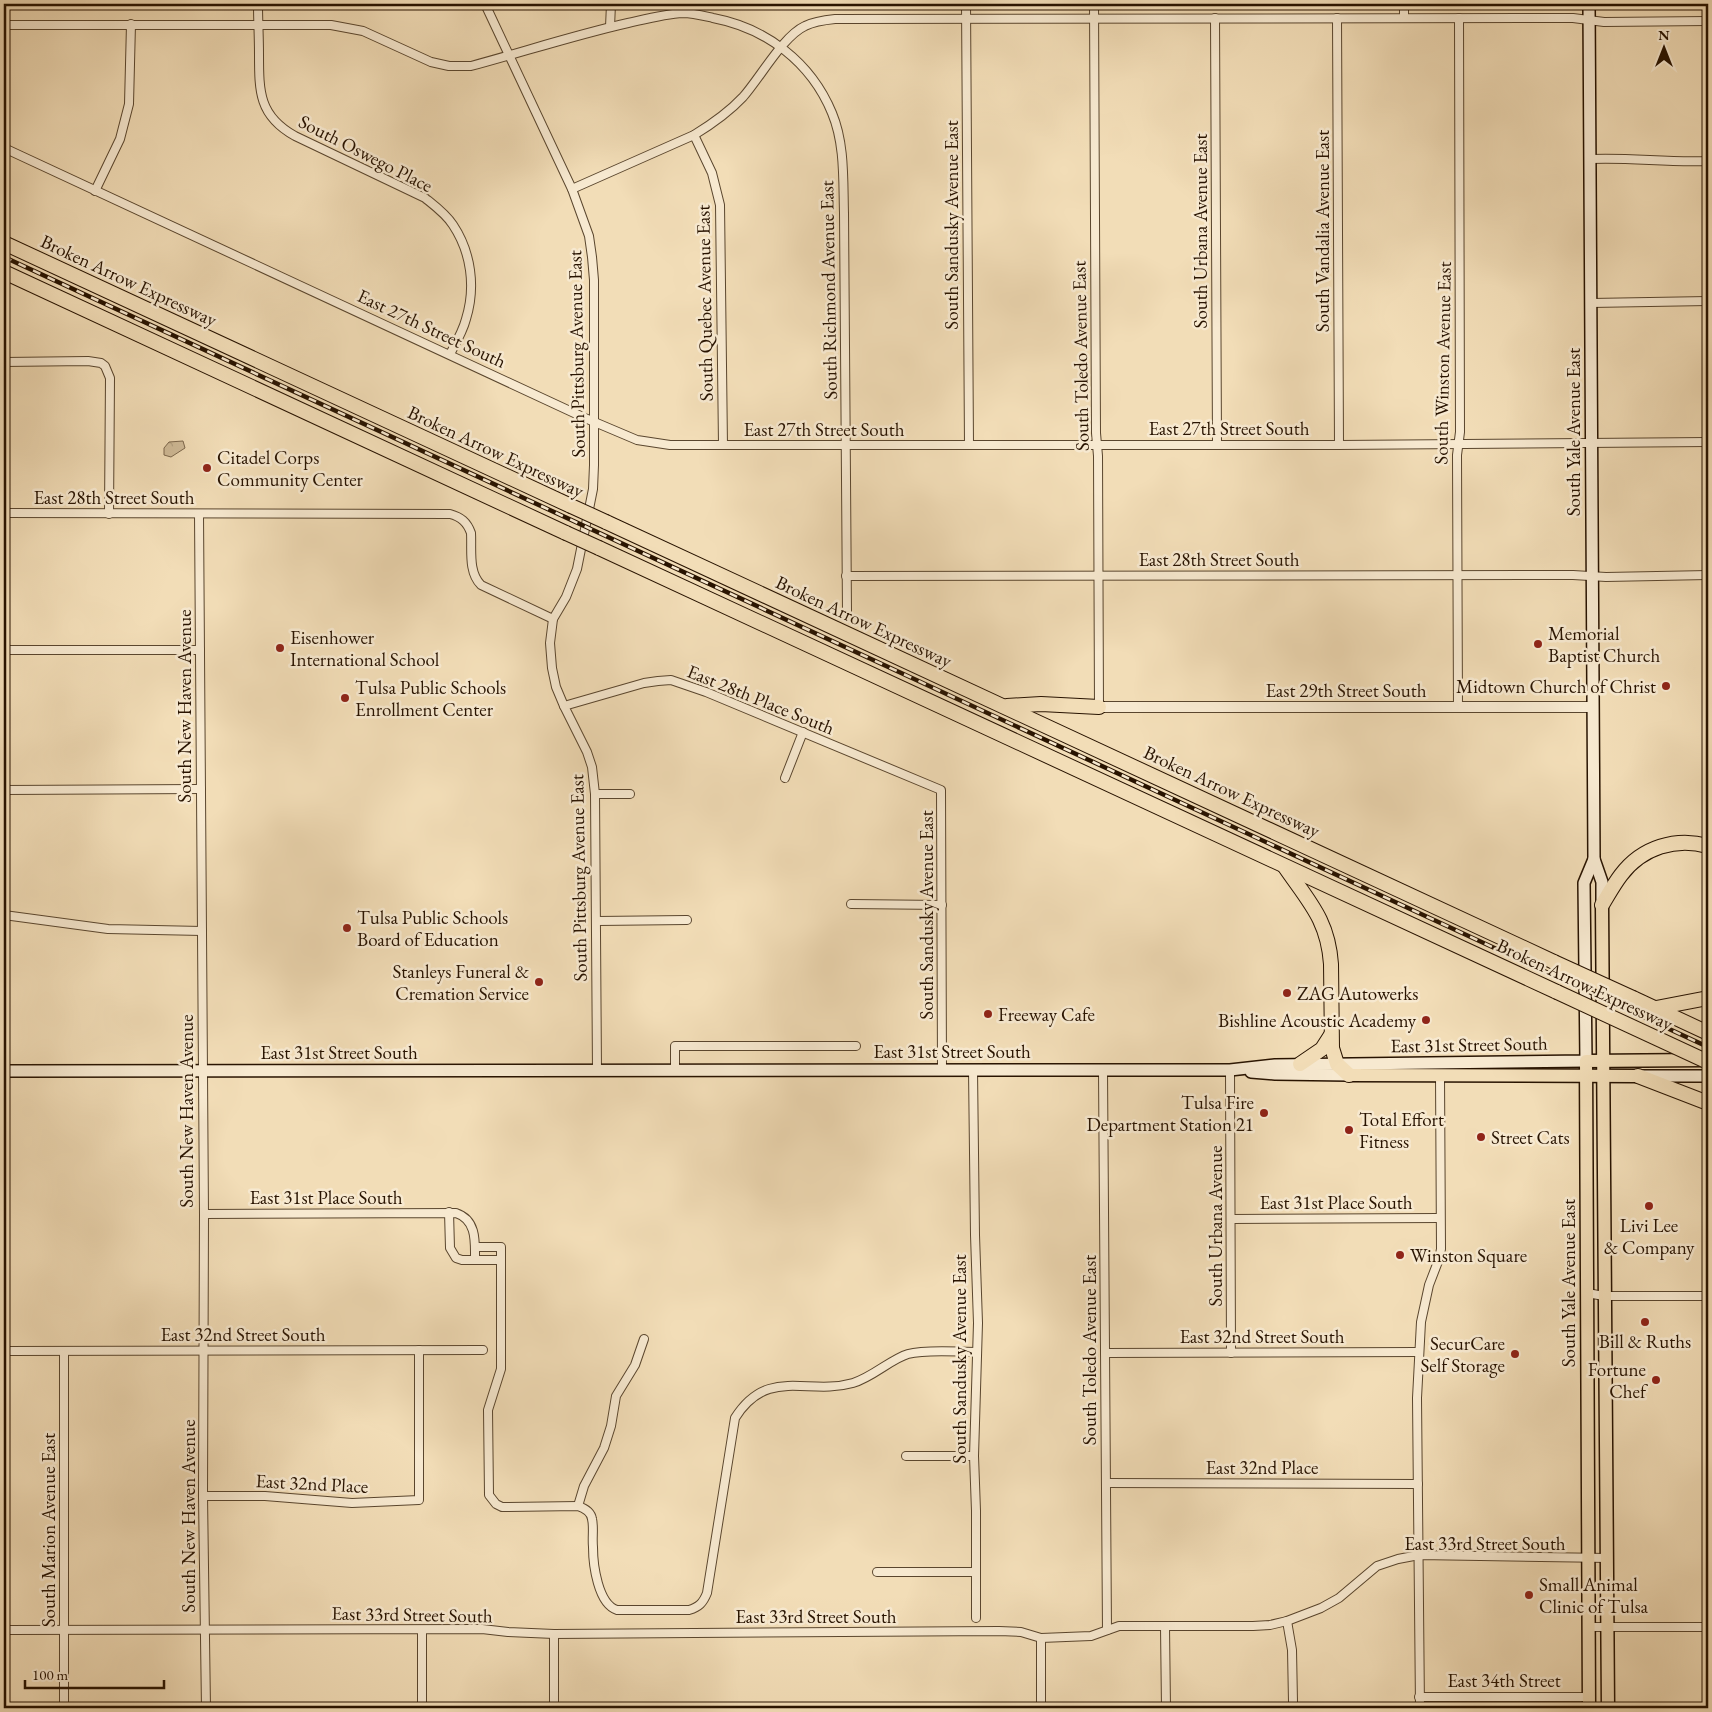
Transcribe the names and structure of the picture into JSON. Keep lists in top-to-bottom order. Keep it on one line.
{"streets":{"highway":["Broken Arrow Expressway"],"main road":["South Yale Avenue East","East 31st Street South"],"street":["South Oswego Place","South Sandusky Avenue East","South Urbana Avenue East","South Vandalia Avenue East","South Richmond Avenue East","South Quebec Avenue East","East 27th Street South","South Pittsburg Avenue East","South Toledo Avenue East","South Winston Avenue East","East 28th Street South","East 29th Street South","East 28th Place South","South New Haven Avenue","East 31st Place South","South Urbana Avenue","East 32nd Street South","East 32nd Place","South Marion Avenue East","East 33rd Street South","East 34th Street"]},"crossings":[["South Oswego Place","South Richmond Avenue East"],["South Oswego Place","East 27th Street South"],["South Sandusky Avenue East","East 27th Street South"],["South Sandusky Avenue East","East 28th Place South"],["South Sandusky Avenue East","East 31st Street South"],["South Urbana Avenue East","East 27th Street South"],["South Vandalia Avenue East","East 27th Street South"],["Broken Arrow Expressway","East 31st Street South"],["South Richmond Avenue East","East 27th Street South"],["South Richmond Avenue East","South Pittsburg Avenue East"],["South Richmond Avenue East","East 28th Street South"],["South Quebec Avenue East","East 27th Street South"],["East 27th Street South","South Pittsburg Avenue East"],["East 27th Street South","South Toledo Avenue East"],["East 27th Street South","South Winston Avenue East"],["East 27th Street South","South Yale Avenue East"],["South Pittsburg Avenue East","East 28th Street South"],["South Pittsburg Avenue East","East 28th Place South"],["South Pittsburg Avenue East","East 31st Street South"],["South Toledo Avenue East","East 28th Street South"],["South Toledo Avenue East","East 29th Street South"],["South Toledo Avenue East","East 31st Street South"],["South Toledo Avenue East","East 32nd Street South"],["South Toledo Avenue East","East 32nd Place"],["South Toledo Avenue East","East 33rd Street South"],["South Winston Avenue East","East 28th Street South"],["South Winston Avenue East","East 29th Street South"],["South Yale Avenue East","East 28th Street South"],["South Yale Avenue East","East 29th Street South"],["South Yale Avenue East","East 31st Street South"],["South Yale Avenue East","East 33rd Street South"],["South Yale Avenue East","East 34th Street"],["East 28th Street South","South New Haven Avenue"],["South New Haven Avenue","East 31st Street South"],["South New Haven Avenue","East 31st Place South"],["South New Haven Avenue","East 32nd Street South"],["South New Haven Avenue","East 32nd Place"],["South New Haven Avenue","East 33rd Street South"],["East 31st Street South","South Urbana Avenue"],["East 31st Place South","South Urbana Avenue"],["South Urbana Avenue","East 32nd Street South"],["East 32nd Street South","East 32nd Place"],["East 32nd Street South","South Marion Avenue East"],["South Marion Avenue East","East 33rd Street South"]],"places":["Citadel Corps Community Center","Memorial Baptist Church","Eisenhower International School","Midtown Church of Christ","Tulsa Public Schools Enrollment Center","Tulsa Public Schools Board of Education","Stanleys Funeral & Cremation Service","ZAG Autowerks","Freeway Cafe","Bishline Acoustic Academy","Tulsa Fire Department Station 21","Total Effort Fitness","Street Cats","Livi Lee & Company","Winston Square","Bill & Ruths","SecurCare Self Storage","Fortune Chef","Small Animal Clinic of Tulsa"],"scale_bar":"100 m","north":"top"}
